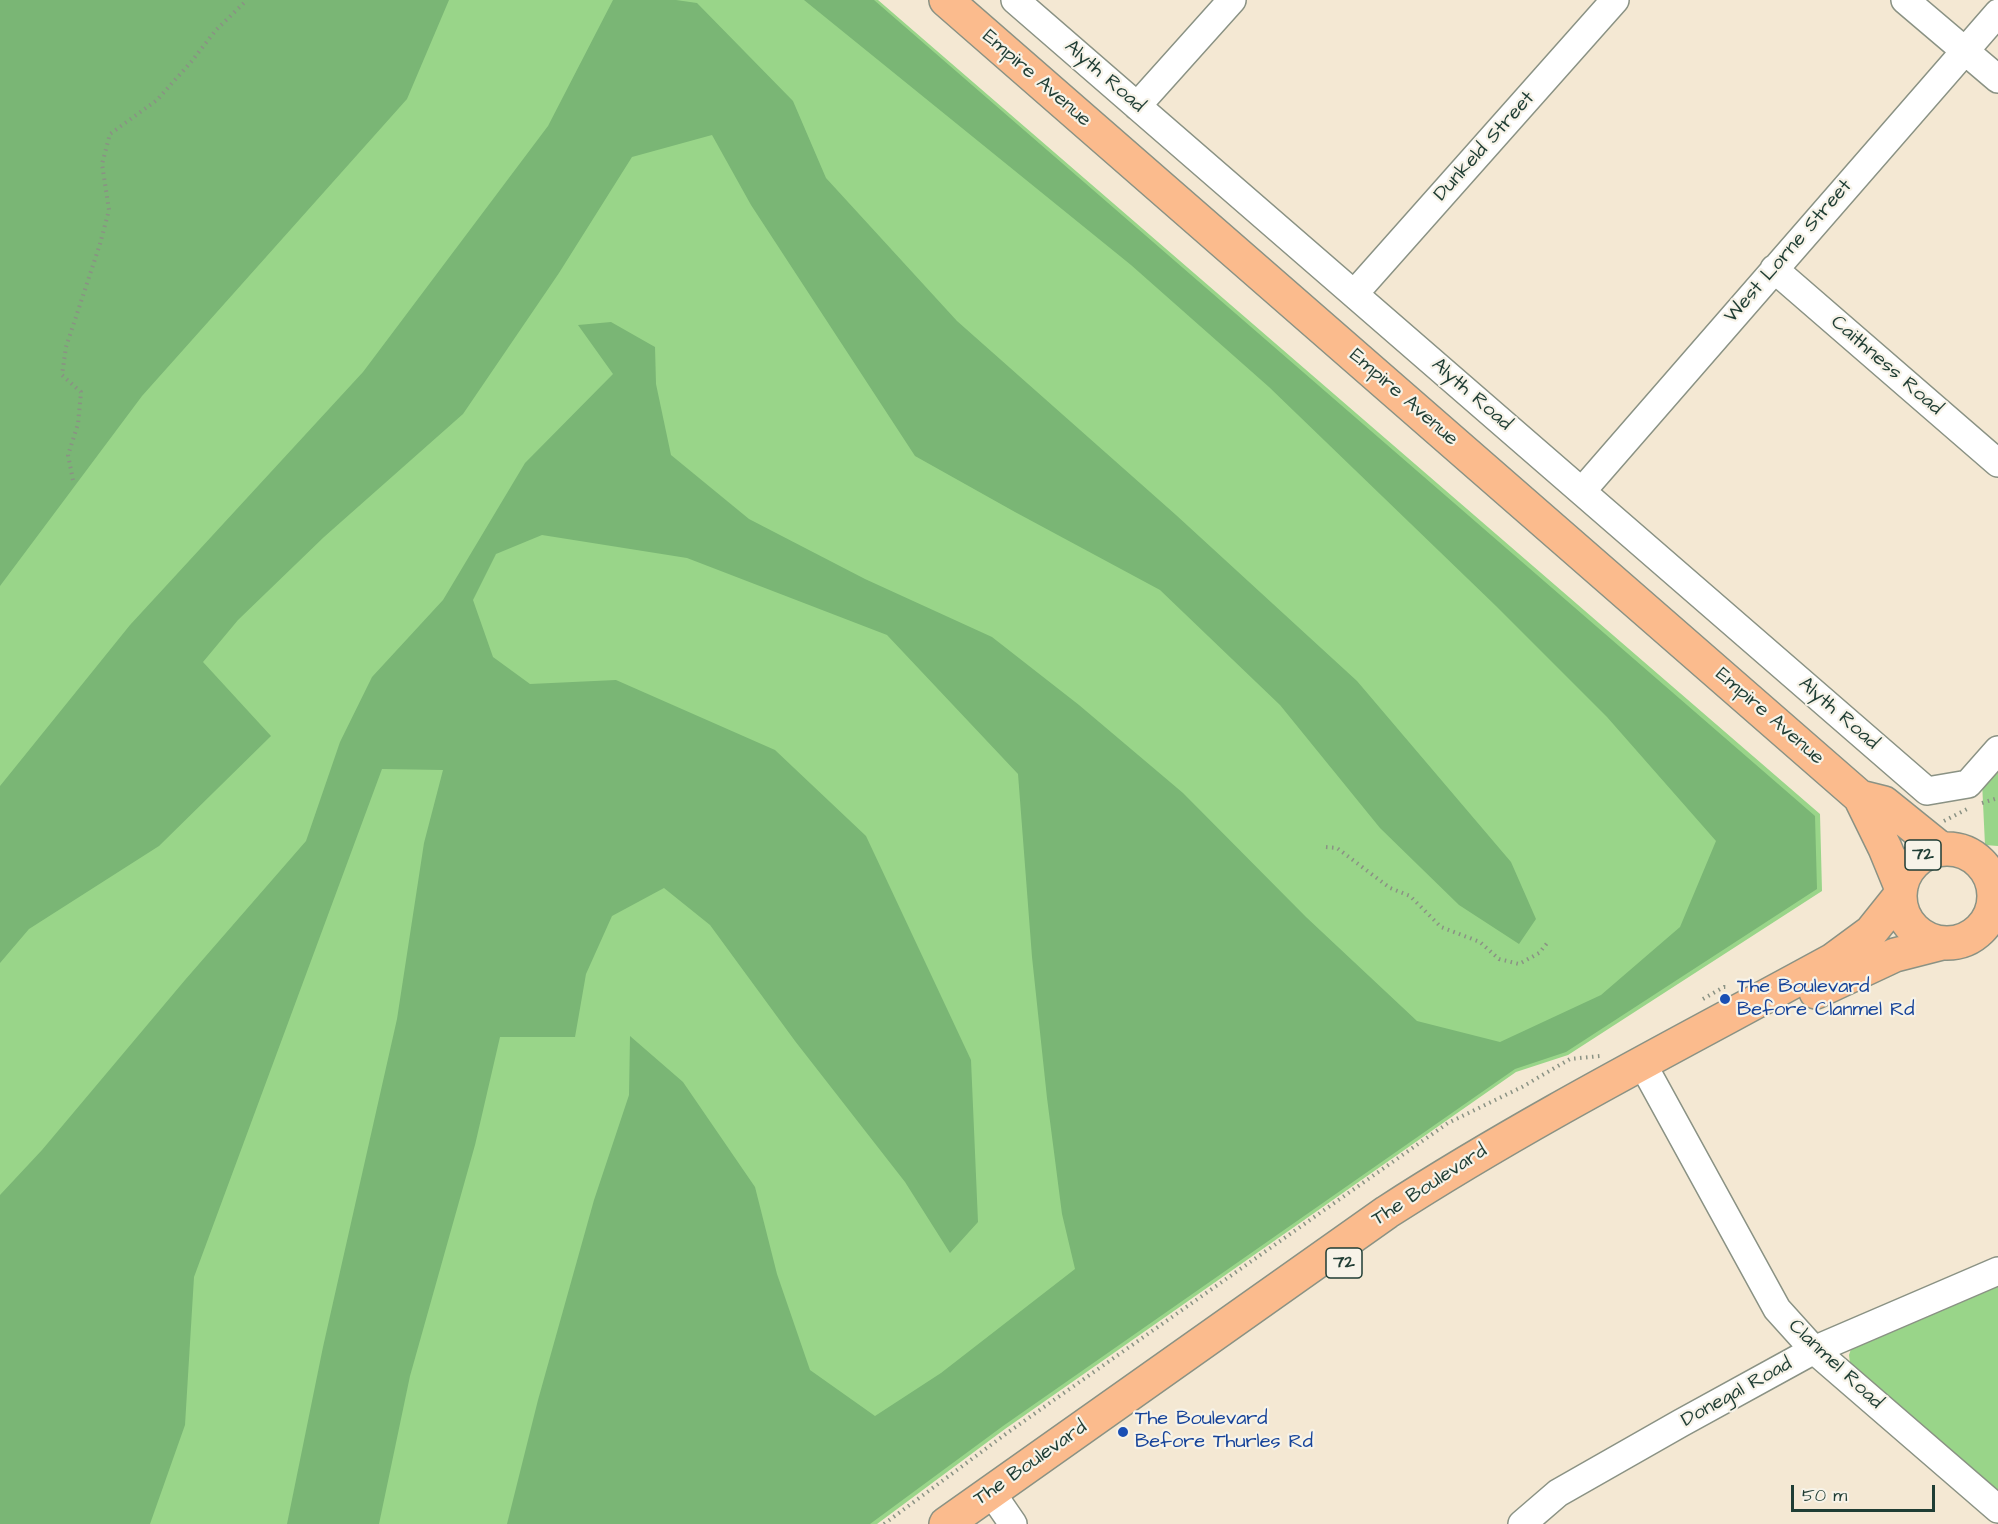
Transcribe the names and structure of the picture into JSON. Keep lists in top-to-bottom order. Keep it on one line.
{"streets":{"main road":["Empire Avenue","72","The Boulevard"],"street":["Alyth Road","Dunkeld Street","West Lorne Street","Caithness Road","Clanmel Road","Donegal Road"]},"crossings":[["Alyth Road","Dunkeld Street"],["Alyth Road","West Lorne Street"],["Empire Avenue","72"],["Empire Avenue","The Boulevard"],["West Lorne Street","Caithness Road"],["72","The Boulevard"],["The Boulevard","Clanmel Road"],["Clanmel Road","Donegal Road"]],"places":["The Boulevard Before Clanmel Rd","The Boulevard Before Thurles Rd"],"scale_bar":"50 m"}
